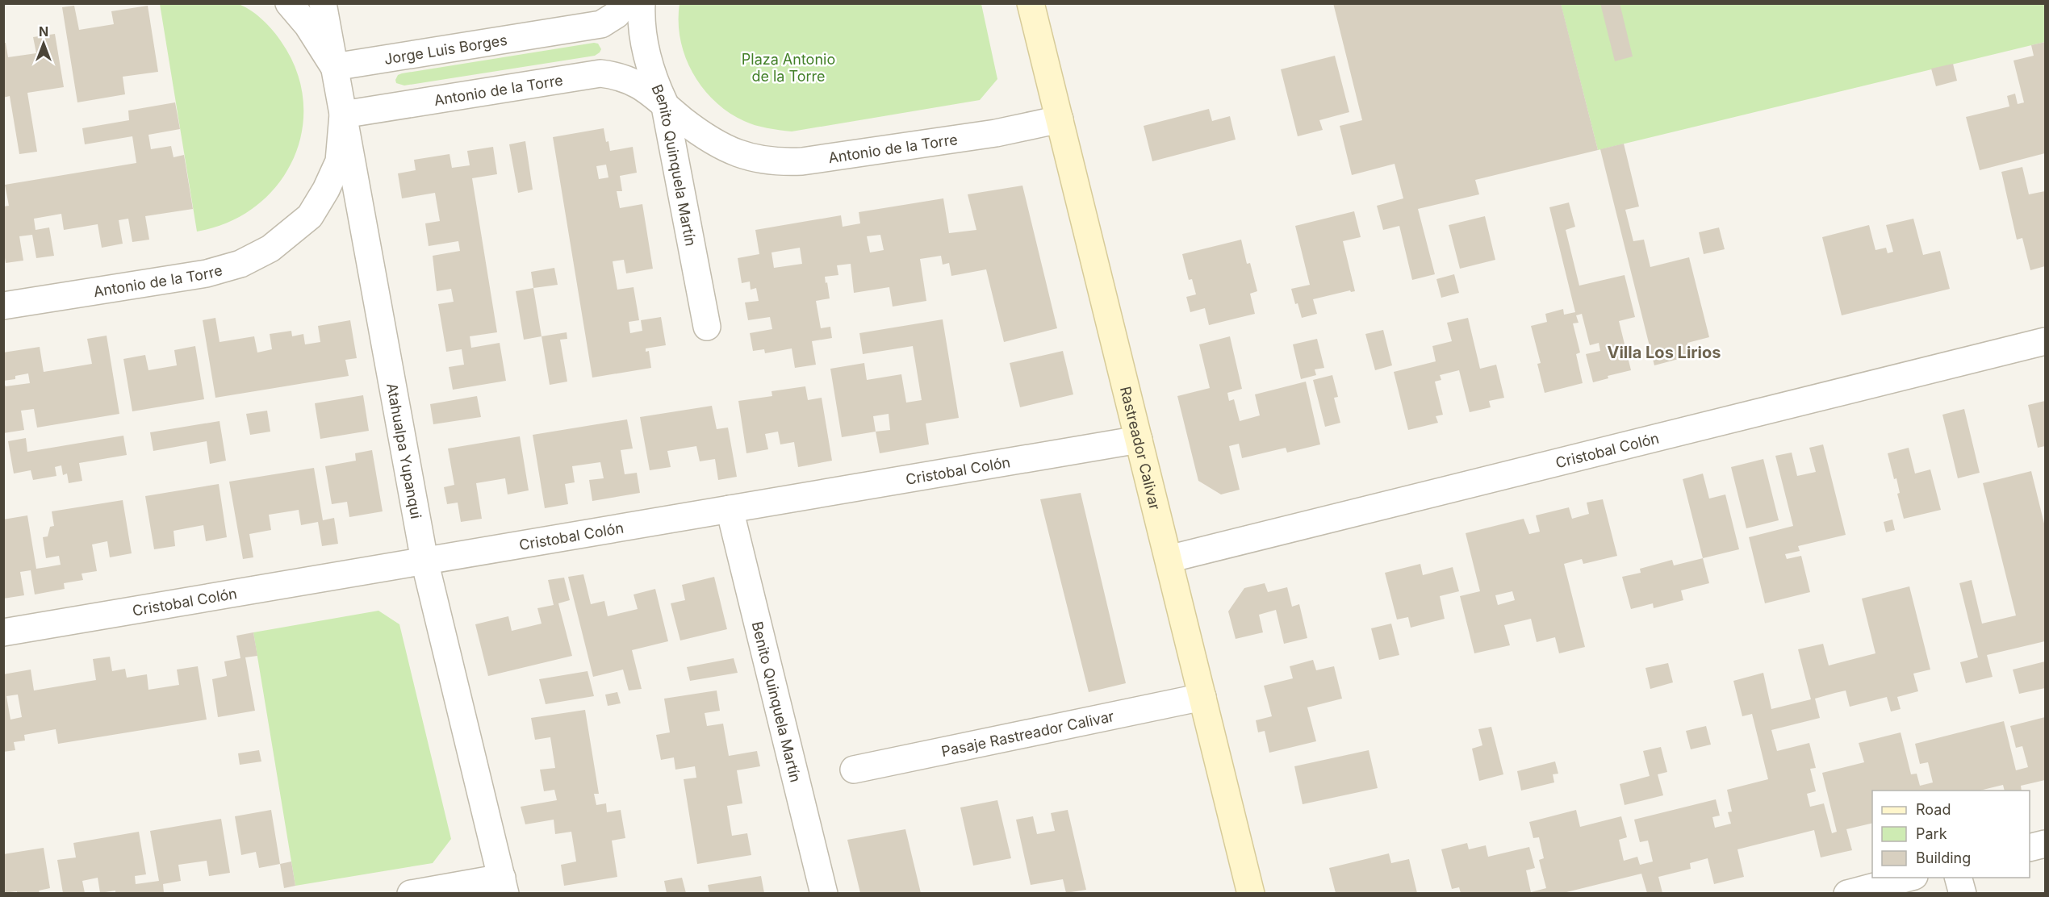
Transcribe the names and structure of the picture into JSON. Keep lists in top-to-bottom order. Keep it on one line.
{"streets":{"main road":["Rastreador Calivar"],"street":["Jorge Luis Borges","Antonio de la Torre","Benito Quinquela Martín","Cristobal Colón","Atahualpa Yupanqui","Pasaje Rastreador Calivar"]},"crossings":[["Jorge Luis Borges","Atahualpa Yupanqui"],["Antonio de la Torre","Benito Quinquela Martín"],["Antonio de la Torre","Rastreador Calivar"],["Antonio de la Torre","Atahualpa Yupanqui"],["Benito Quinquela Martín","Cristobal Colón"],["Rastreador Calivar","Cristobal Colón"],["Rastreador Calivar","Pasaje Rastreador Calivar"],["Cristobal Colón","Atahualpa Yupanqui"]],"districts":["Villa Los Lirios"],"parks":["Plaza Antonio de la Torre"],"legend":["Road","Park","Building"],"north":"top"}
